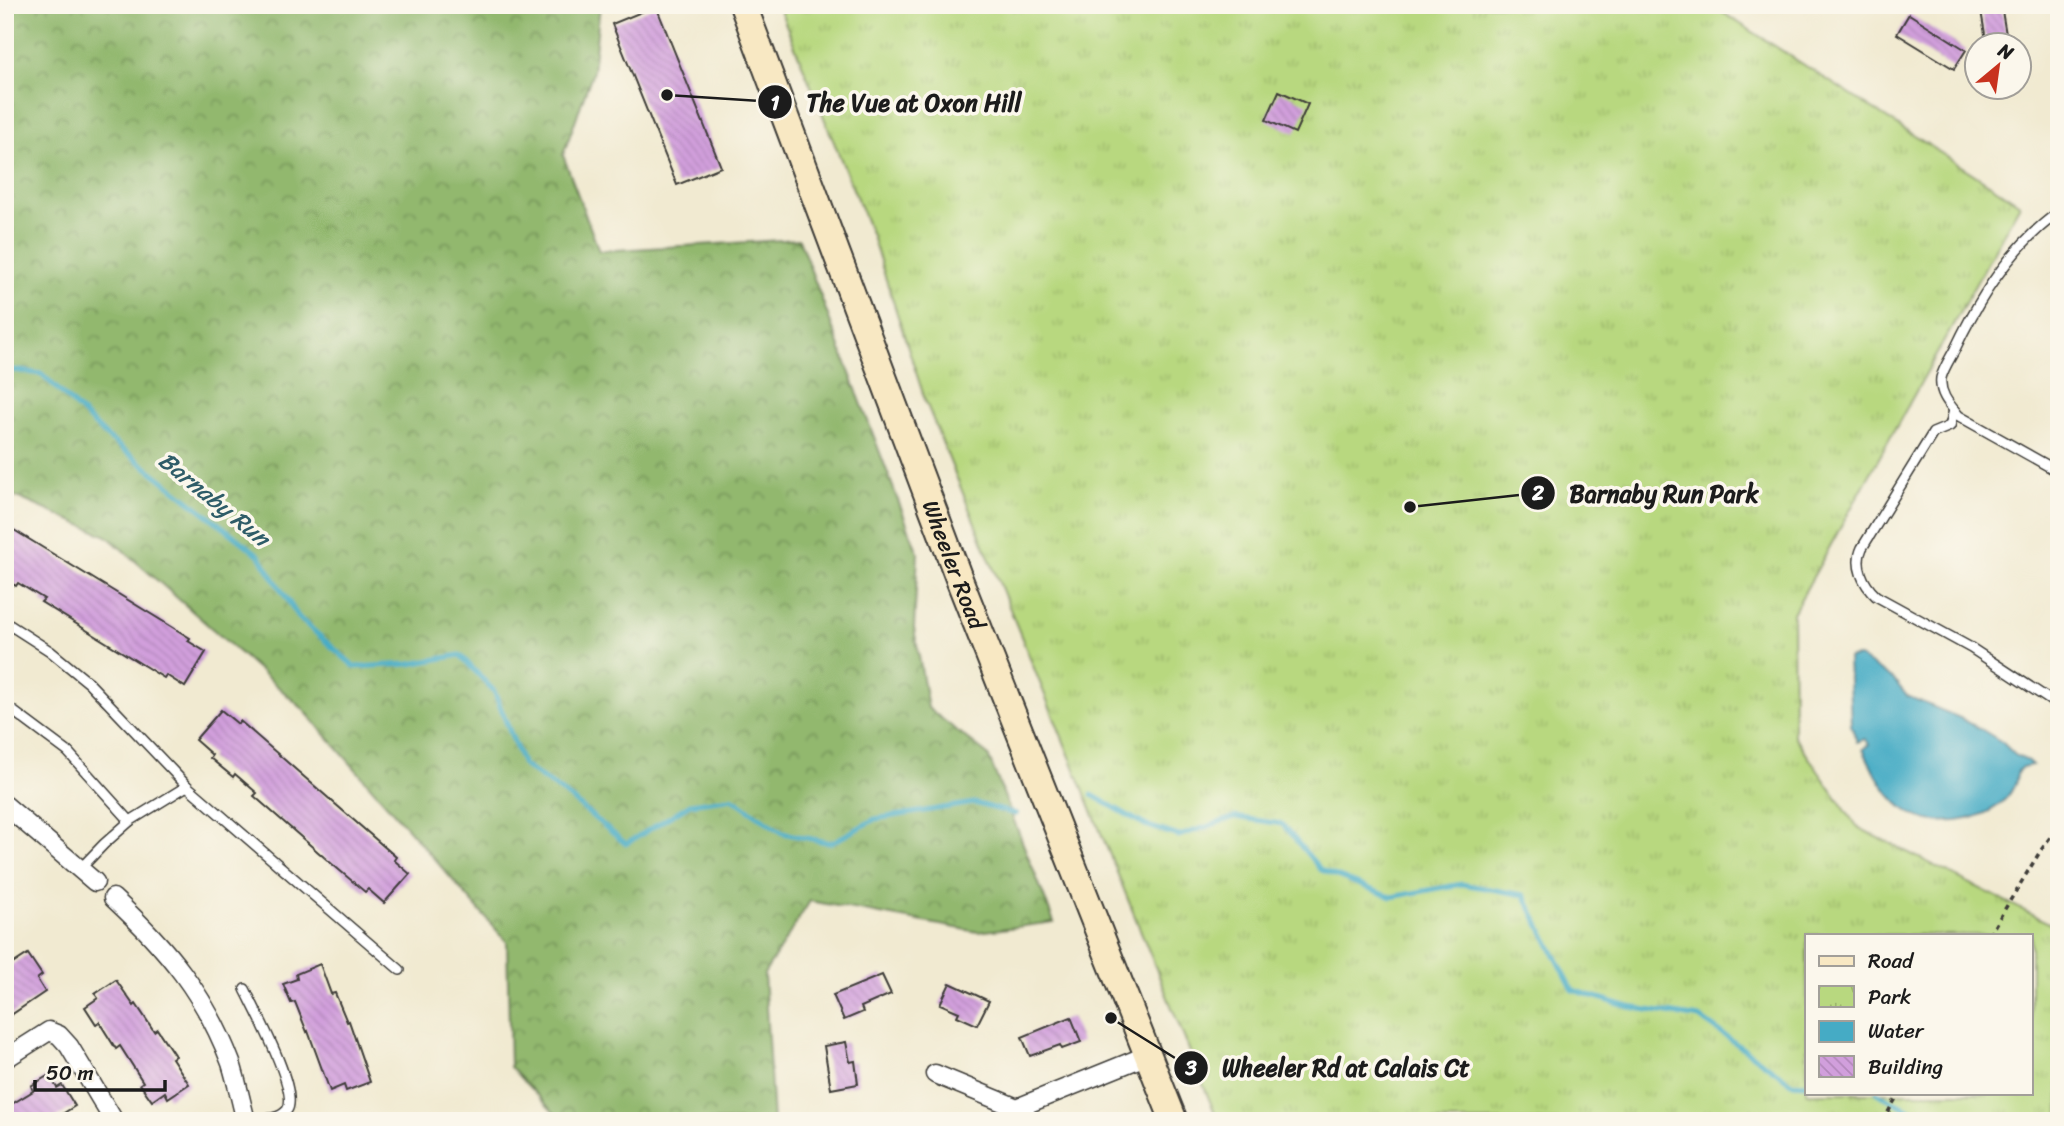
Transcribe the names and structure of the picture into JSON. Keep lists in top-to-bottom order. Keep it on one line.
{"streets":{"main road":["Wheeler Road"]},"water":["Barnaby Run"],"places":["The Vue at Oxon Hill","Barnaby Run Park","Wheeler Rd at Calais Ct"],"legend":["Road","Park","Water","Building"],"scale_bar":"50 m","north":"top right"}
